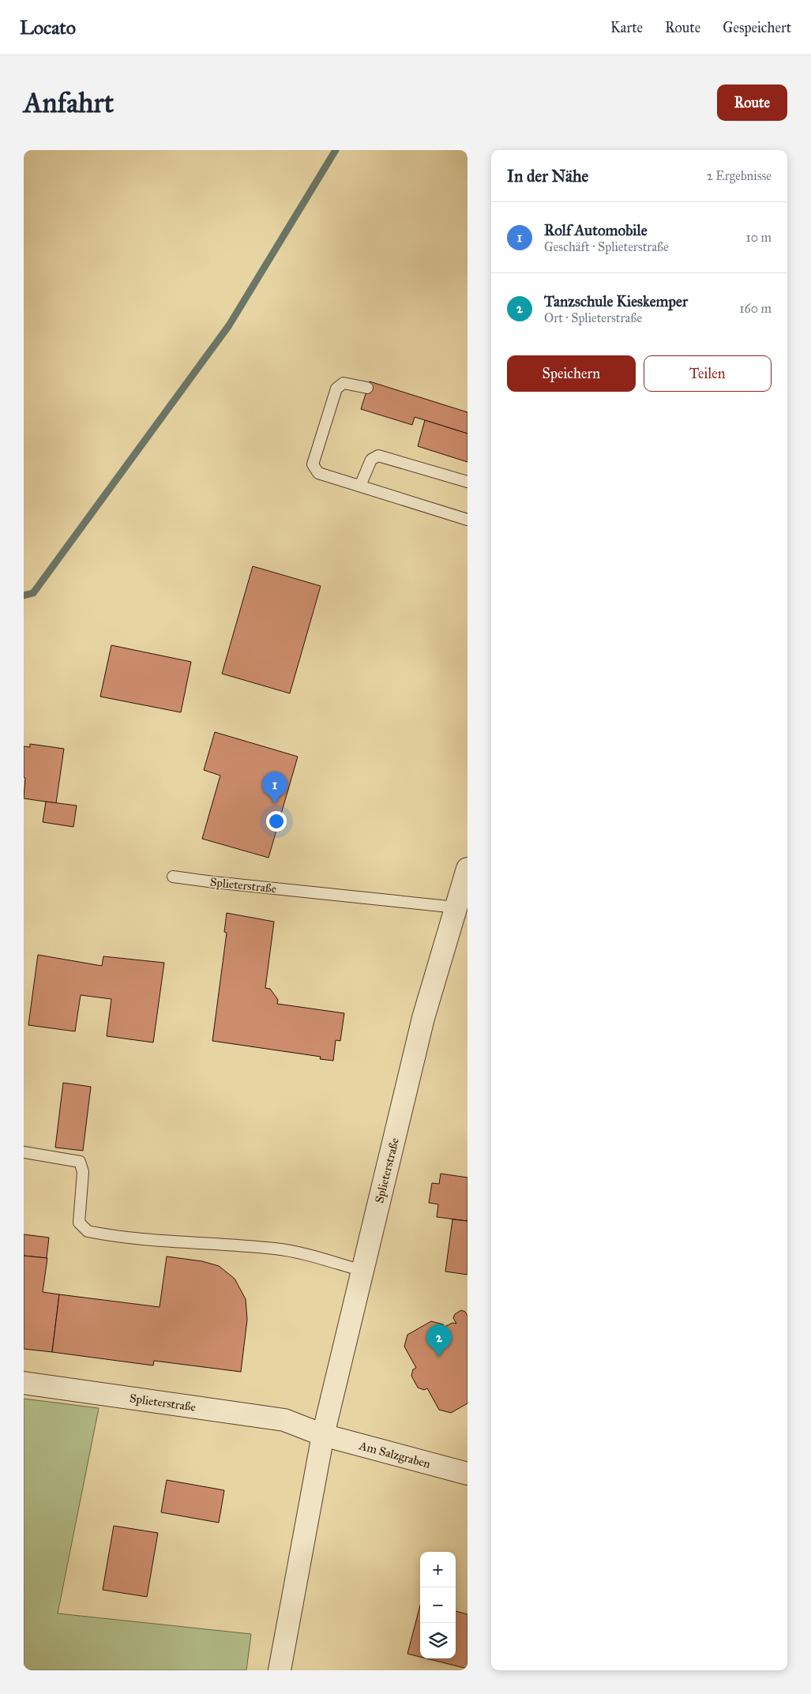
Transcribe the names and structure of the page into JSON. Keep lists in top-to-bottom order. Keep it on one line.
{"streets":{"street":["Splieterstraße","Am Salzgraben"]},"crossings":[["Splieterstraße","Am Salzgraben"]],"page":{"header":"Locato","nav":["Karte","Route","Gespeichert"],"buttons":["Route",["Speichern","Teilen"]],"title":"Anfahrt","heading":["In der Nähe","2 Ergebnisse"],"list":[{"mark":"1","name":"Rolf Automobile","note":"Geschäft · Splieterstraße","value":"10 m"},{"mark":"2","name":"Tanzschule Kieskemper","note":"Ort · Splieterstraße","value":"160 m"}],"pins":["1","2"],"map_buttons":["+","−"]}}
